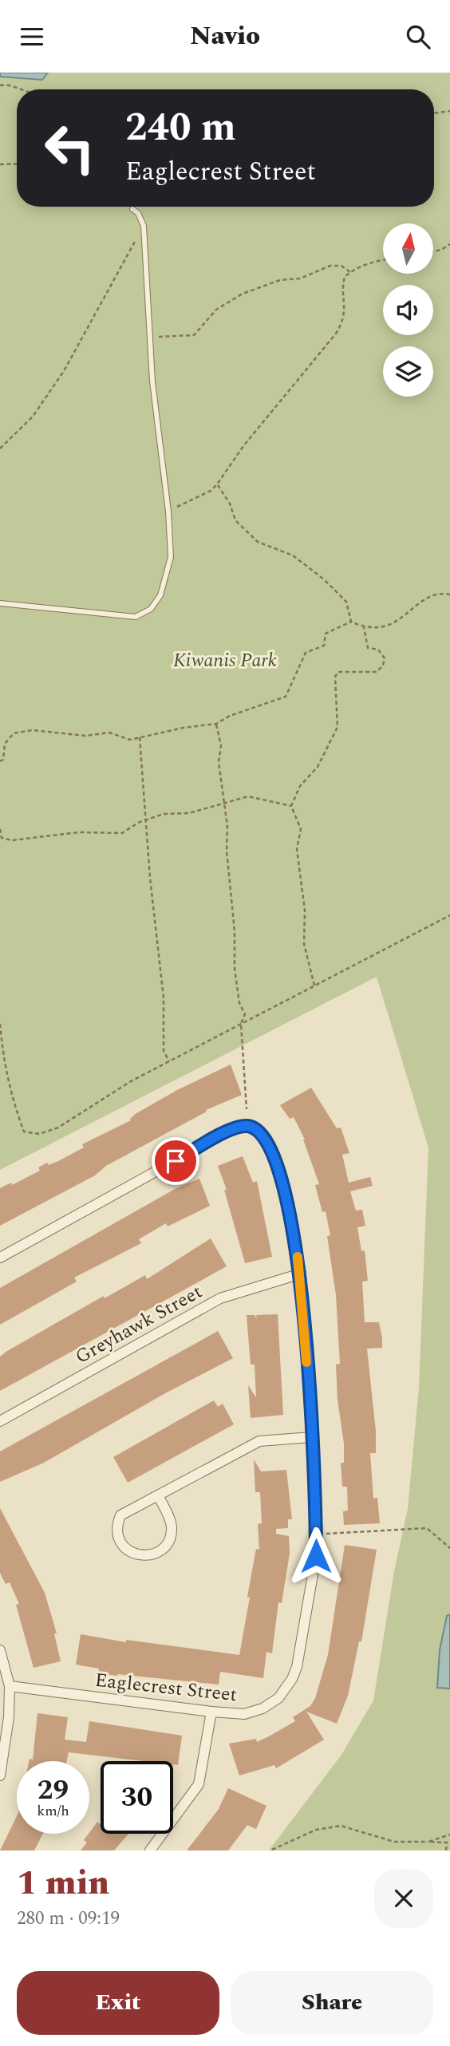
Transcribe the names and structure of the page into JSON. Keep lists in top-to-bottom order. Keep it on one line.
{"streets":{"street":["Greyhawk Street","Eaglecrest Street"]},"crossings":[["Greyhawk Street","Eaglecrest Street"]],"parks":["Kiwanis Park"],"north":"top","page":{"header":"Navio","turn":["240 m","Eaglecrest Street"],"speed":"29 km/h","limit":"30","heading":["1 min","280 m · 09:19"],"buttons":["Exit","Share"]}}
